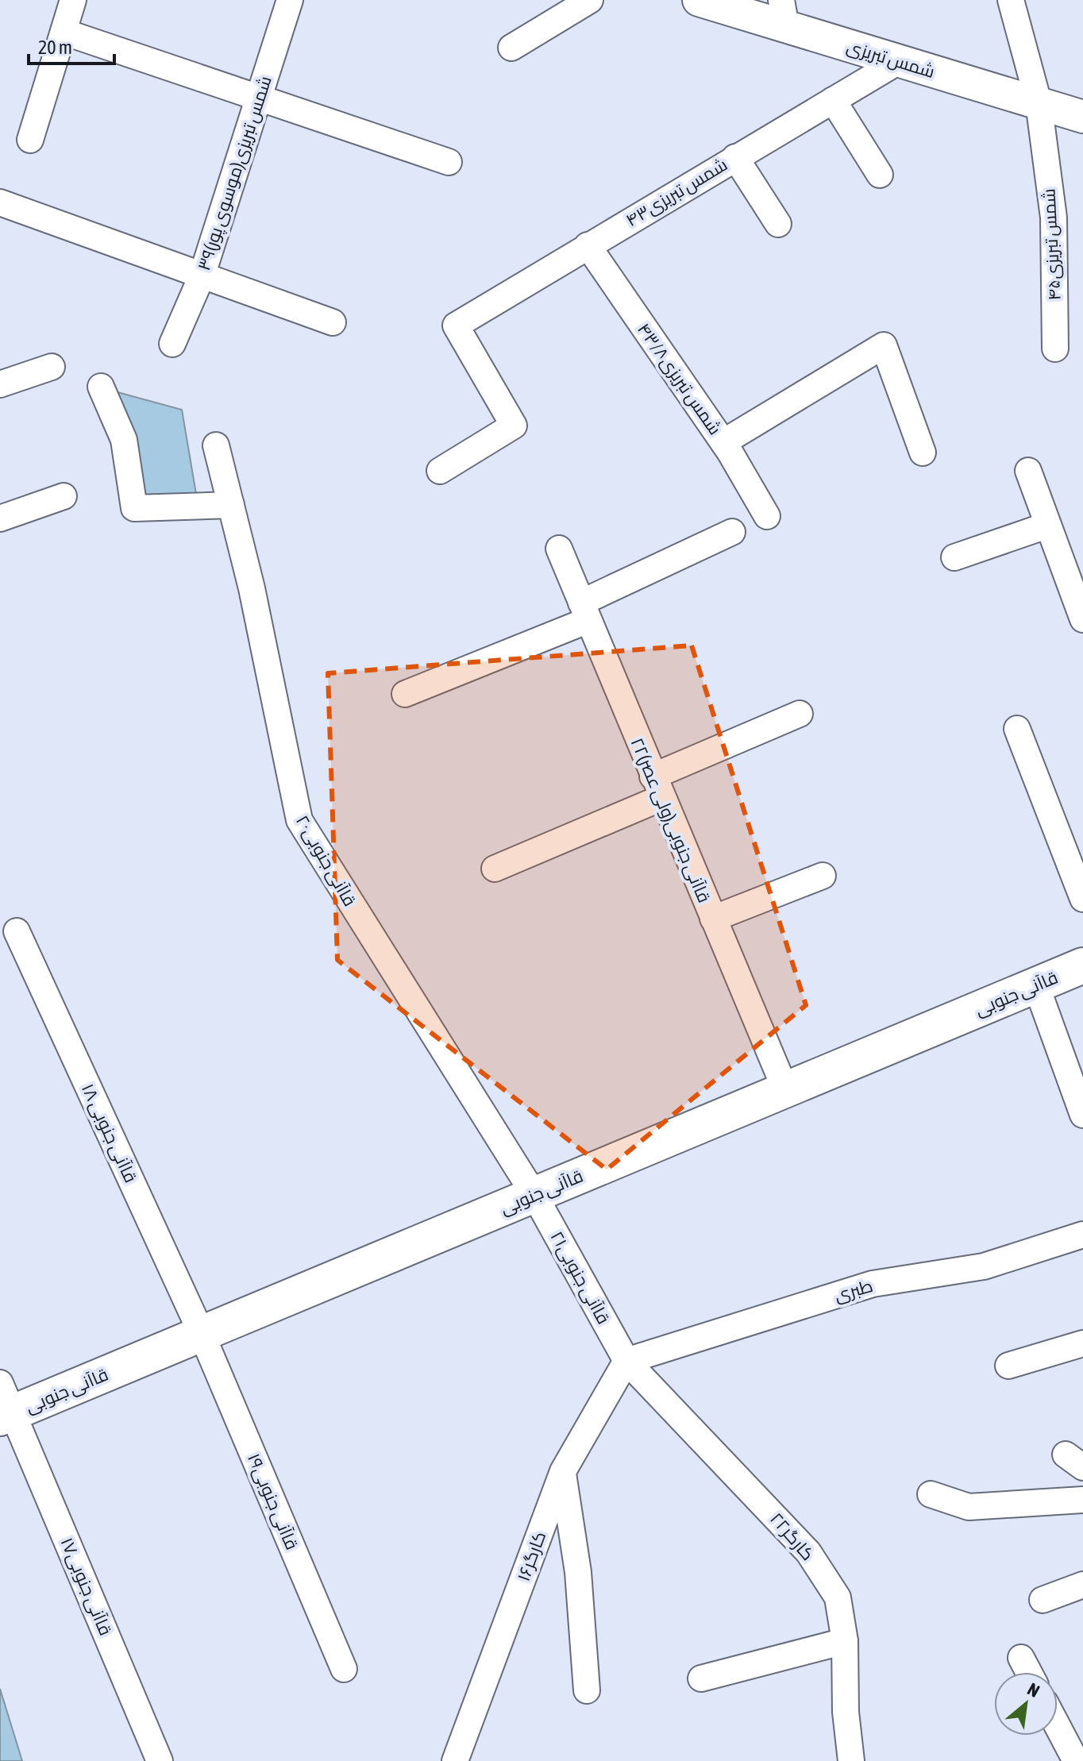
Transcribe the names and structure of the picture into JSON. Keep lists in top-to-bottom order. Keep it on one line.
{"streets":{"main road":["قاآنی جنوبی"],"street":["شمس تبریزی","شمس تبریزی(موسوی پور)۳۹","شمس تبریزی۴۳","شمس تبریزی۴۵","شمس تبریزی۴۳/۸","۲۲قاآنی جنوبی(ولی عصر)","۲۰قاآنی جنوبی","قاآنی جنوبی ۱۸","قاآنی جنوبی۲۱","طبری","قاآنی جنوبی۱۹","۲۲کارگر","کارگر۱۶","قاآنی جنوبی۱۷"]},"crossings":[["شمس تبریزی","شمس تبریزی۴۳"],["شمس تبریزی","شمس تبریزی۴۵"],["شمس تبریزی۴۳","شمس تبریزی۴۳/۸"],["۲۲قاآنی جنوبی(ولی عصر)","قاآنی جنوبی"],["۲۰قاآنی جنوبی","قاآنی جنوبی"],["۲۰قاآنی جنوبی","قاآنی جنوبی۲۱"],["قاآنی جنوبی","قاآنی جنوبی ۱۸"],["قاآنی جنوبی","قاآنی جنوبی۲۱"],["قاآنی جنوبی","قاآنی جنوبی۱۹"],["قاآنی جنوبی","قاآنی جنوبی۱۷"],["قاآنی جنوبی ۱۸","قاآنی جنوبی۱۹"],["قاآنی جنوبی۲۱","طبری"],["قاآنی جنوبی۲۱","۲۲کارگر"],["قاآنی جنوبی۲۱","کارگر۱۶"],["طبری","۲۲کارگر"],["طبری","کارگر۱۶"],["۲۲کارگر","کارگر۱۶"]],"scale_bar":"20 m","north":"top right"}
